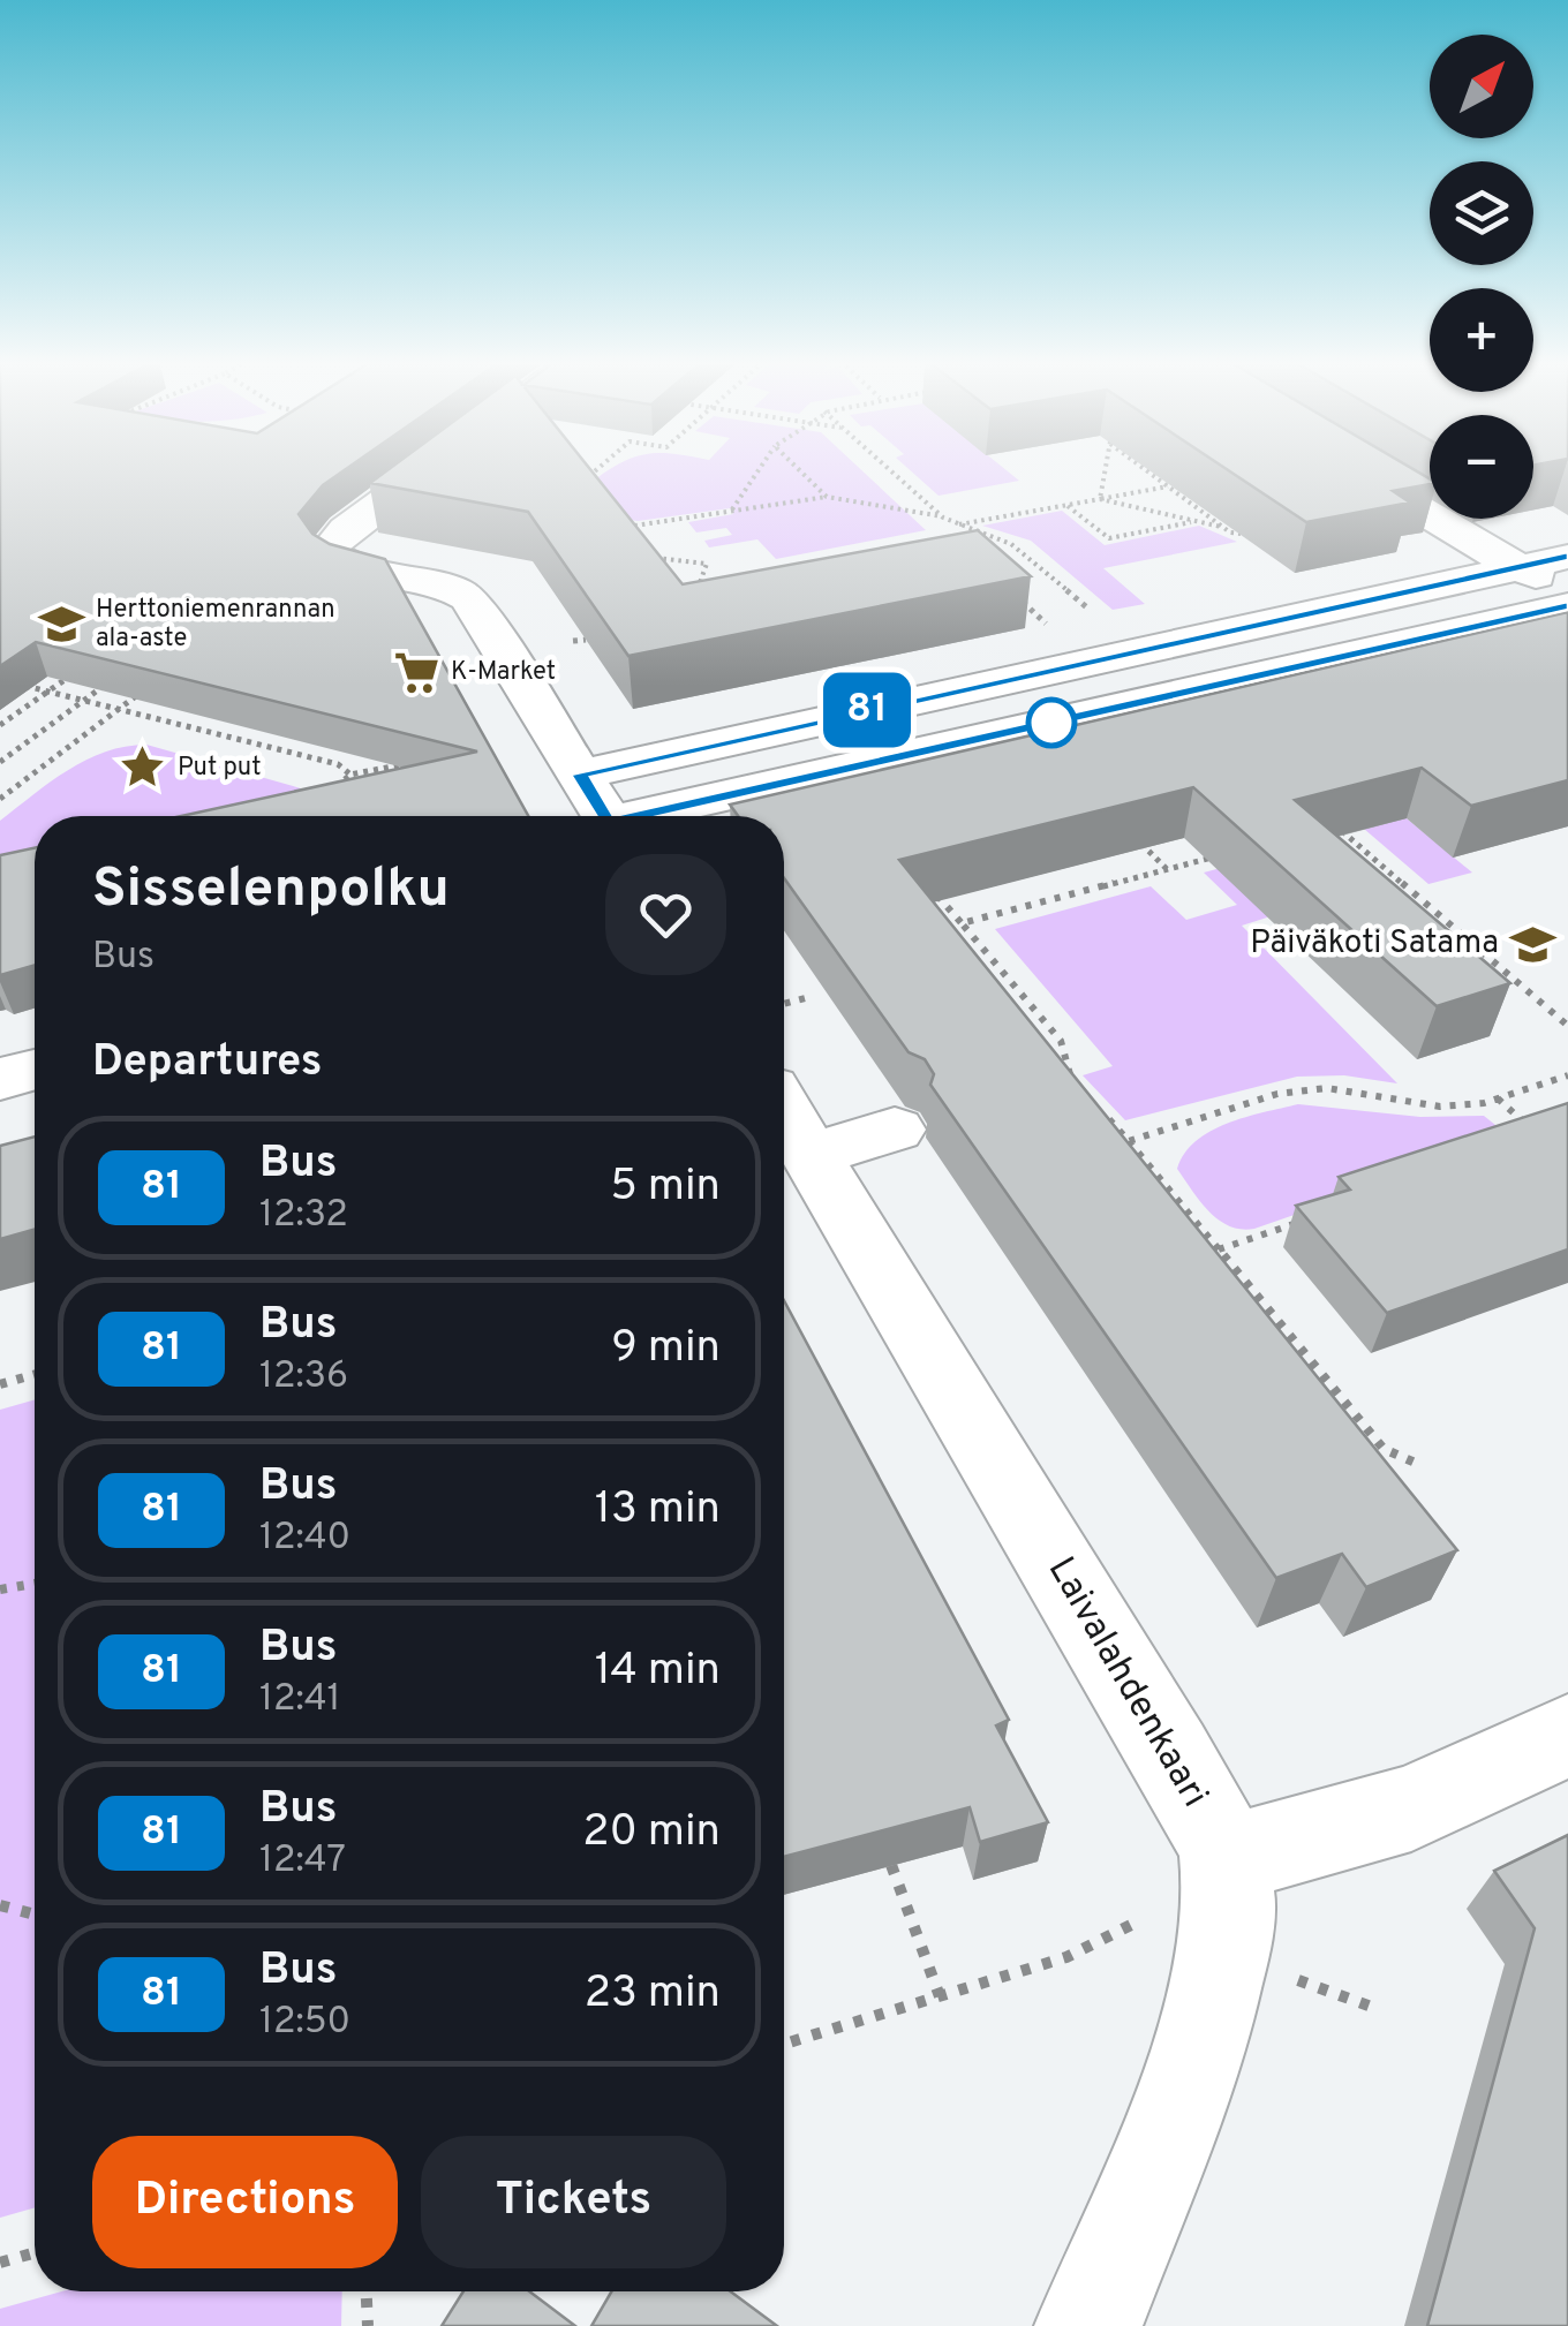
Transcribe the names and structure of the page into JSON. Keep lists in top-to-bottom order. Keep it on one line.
{"streets":{"street":["Laivalahdenkaari"]},"places":{"school or university":["Herttoniemenrannan ala-aste","Päiväkoti Satama"],"supermarket":["K-Market"],"place":["Put put"]},"lines":["bus line 81"],"north":"top right","page":{"on_map":"81","map_buttons":["+","−"],"heading":[["Sisselenpolku","Bus"],"Departures"],"list":[{"mark":"81","name":"Bus","note":"12:32","value":"5 min"},{"mark":"81","name":"Bus","note":"12:36","value":"9 min"},{"mark":"81","name":"Bus","note":"12:40","value":"13 min"},{"mark":"81","name":"Bus","note":"12:41","value":"14 min"},{"mark":"81","name":"Bus","note":"12:47","value":"20 min"},{"mark":"81","name":"Bus","note":"12:50","value":"23 min"}],"buttons":["Directions","Tickets"]}}
